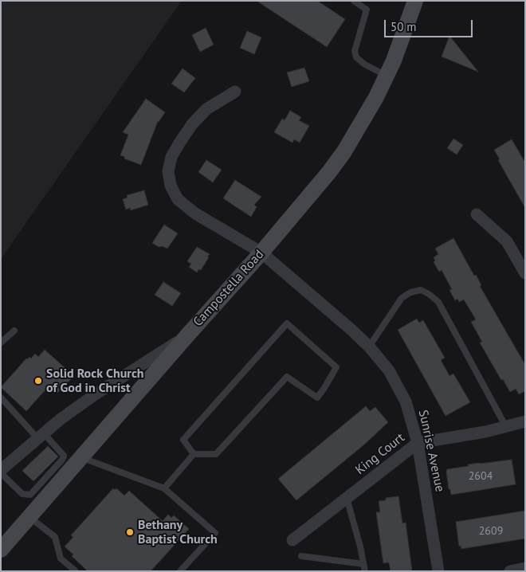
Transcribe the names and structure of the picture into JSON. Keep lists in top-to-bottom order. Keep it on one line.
{"streets":{"main road":["Campostella Road"],"street":["Sunrise Avenue","King Court"]},"crossings":[["Campostella Road","Sunrise Avenue"],["Sunrise Avenue","King Court"]],"places":["Solid Rock Church of God in Christ","Bethany Baptist Church"],"house_numbers":["2604","2609"],"scale_bar":"50 m"}
